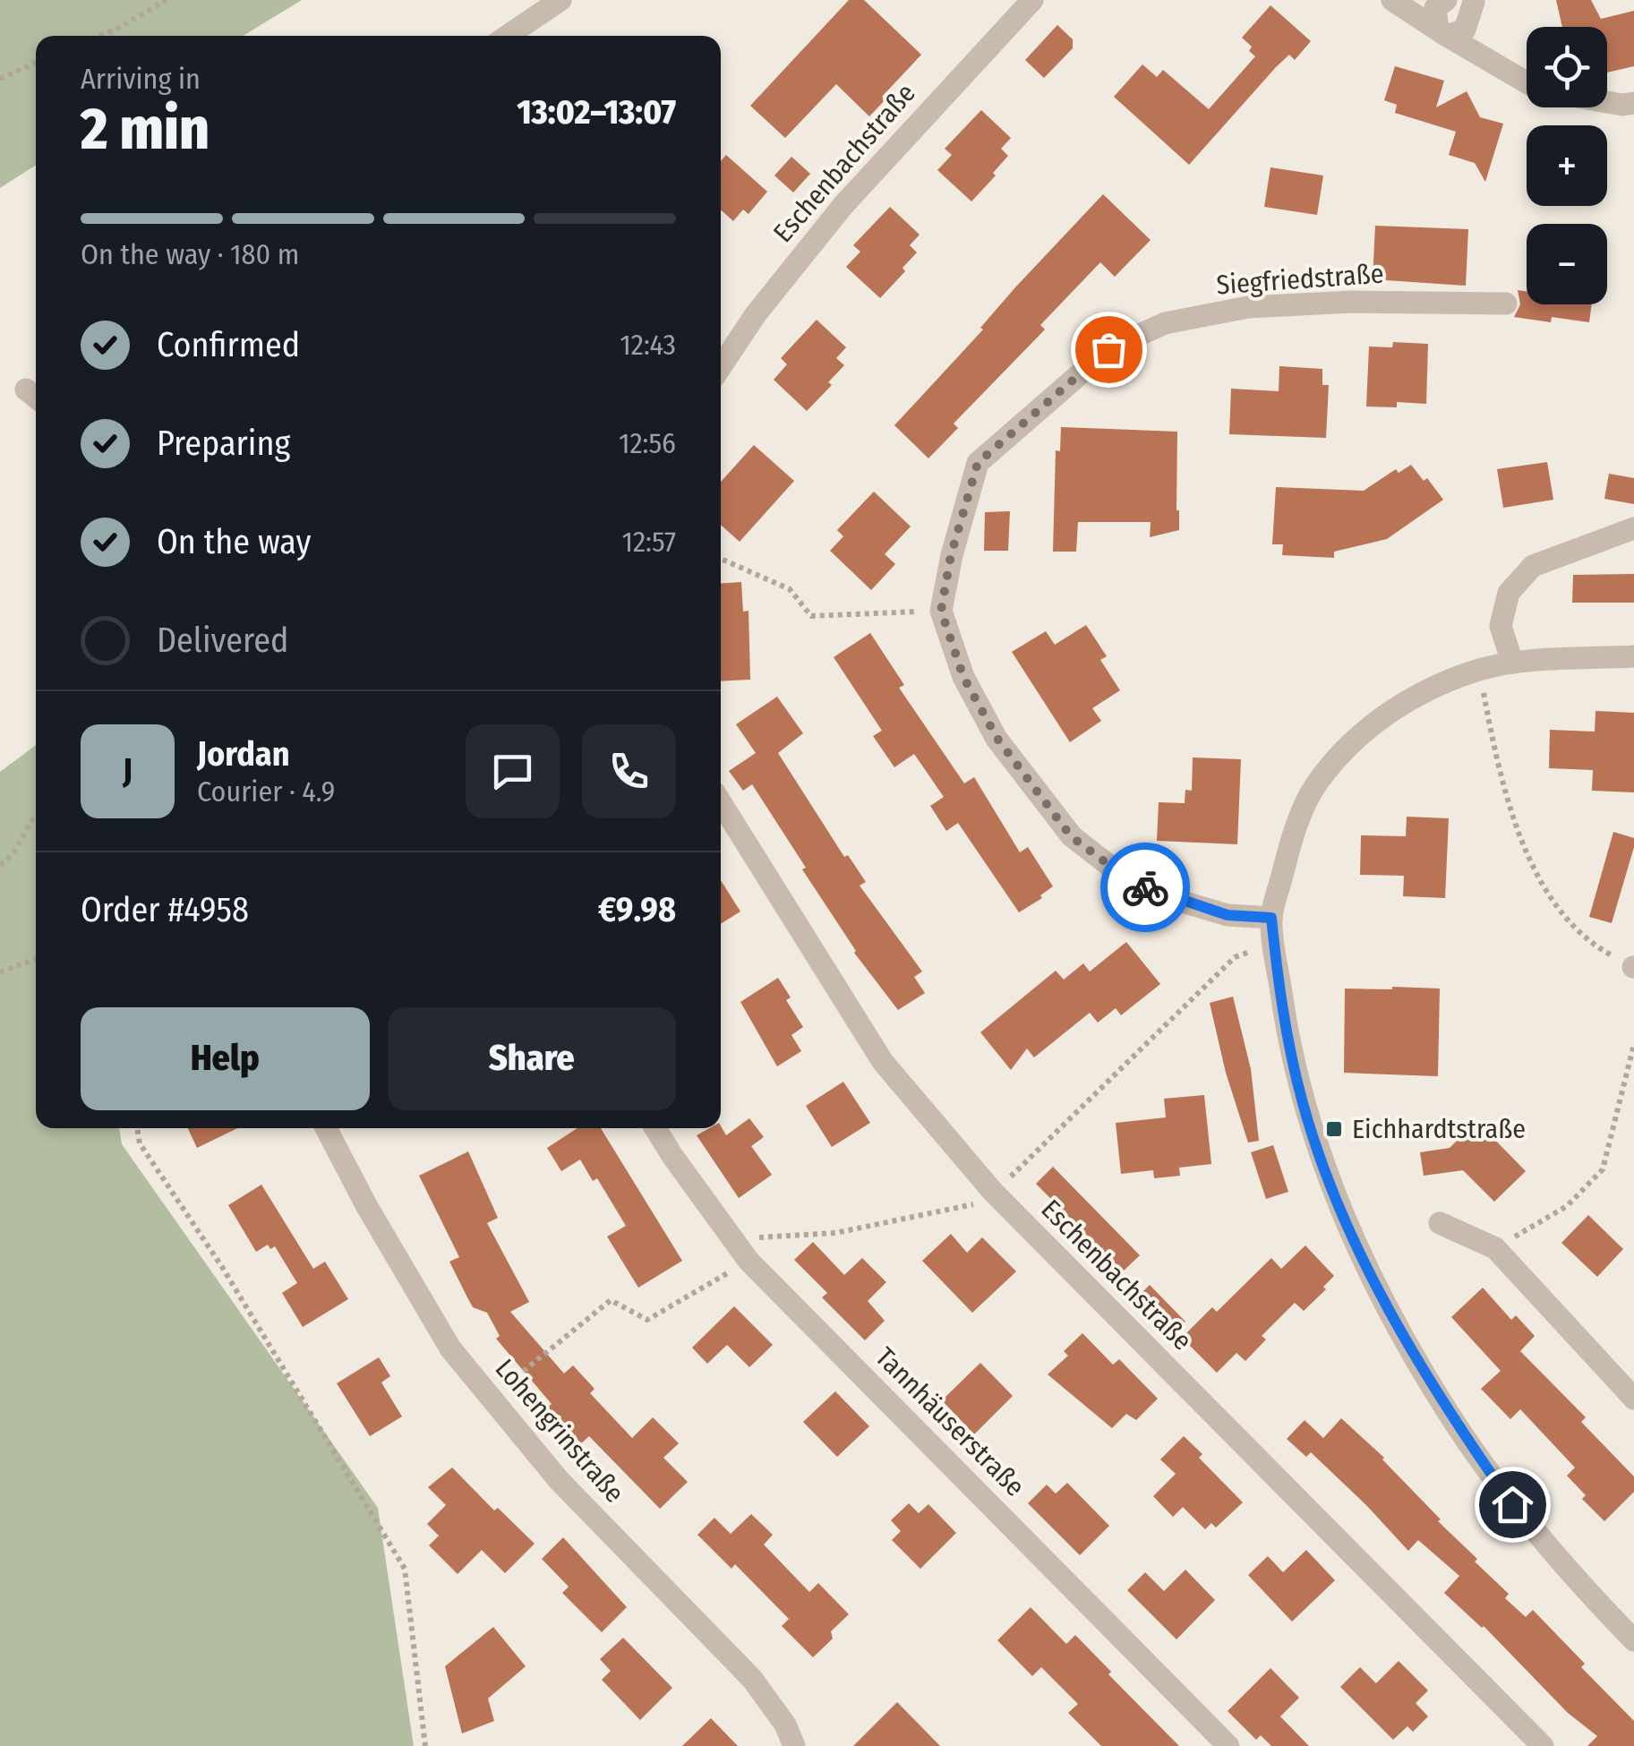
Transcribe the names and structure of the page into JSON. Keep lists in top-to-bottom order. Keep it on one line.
{"streets":{"street":["Eschenbachstraße","Siegfriedstraße","Tannhäuserstraße","Lohengrinstraße"]},"places":{"transit":["Eichhardtstraße"]},"page":{"map_buttons":["+","−"],"heading":["2 min","Arriving in","13:02–13:07"],"panel":["Jordan","Courier · 4.9","Order #4958","€9.98"],"bar":"On the way · 180 m","list":[["Confirmed","12:43"],["Preparing","12:56"],["On the way","12:57"],"Delivered"],"round":"J","buttons":["Help","Share"]}}
